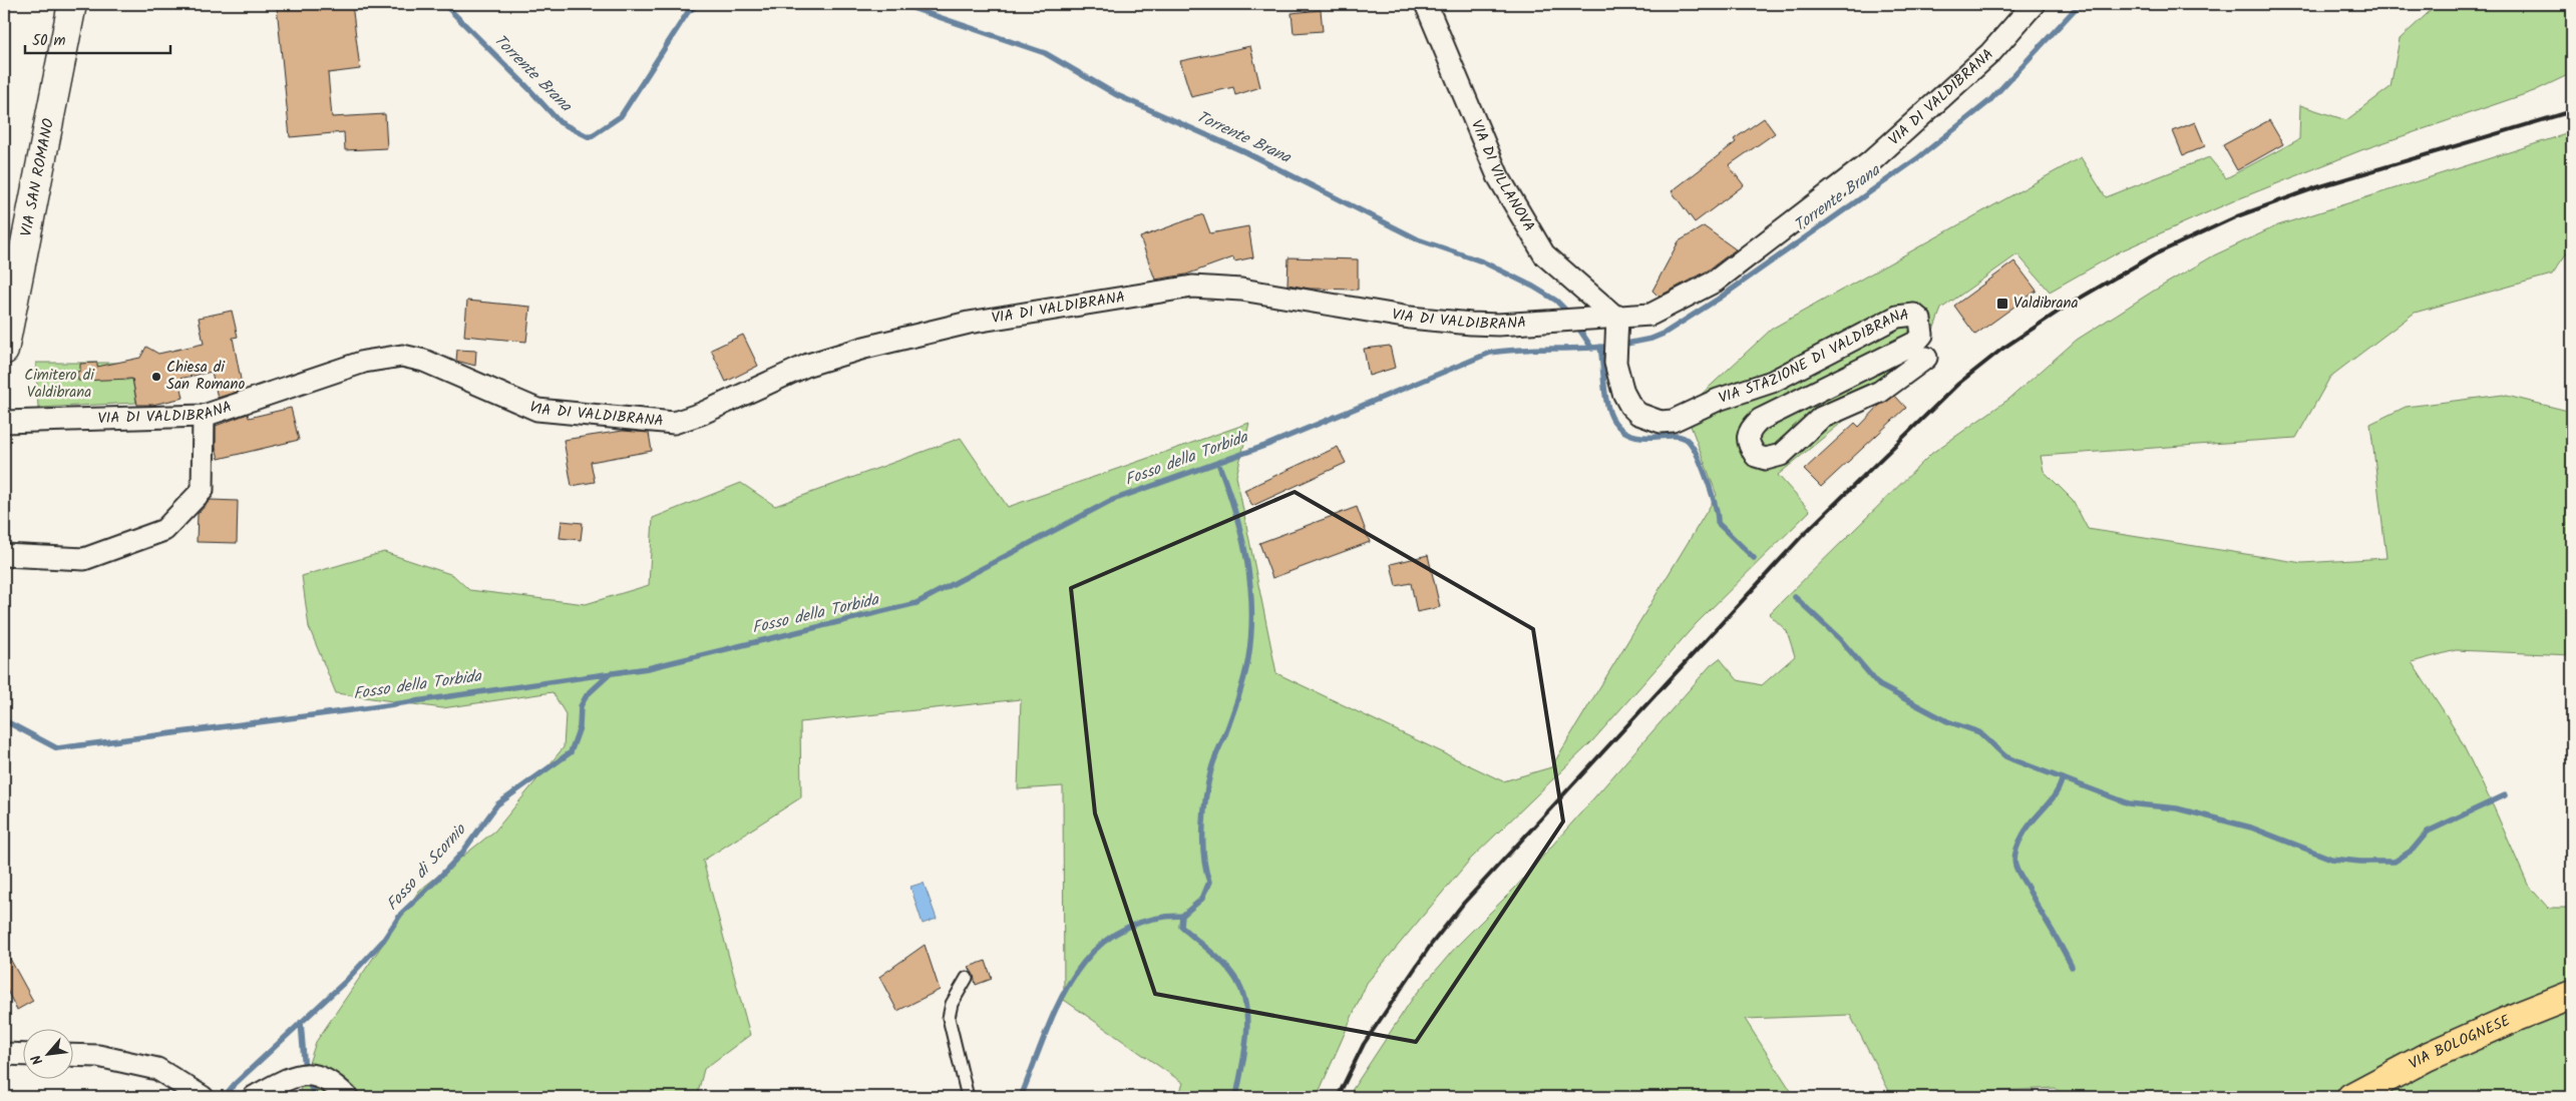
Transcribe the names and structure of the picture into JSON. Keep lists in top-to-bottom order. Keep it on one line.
{"streets":{"main road":["VIA BOLOGNESE"],"street":["VIA DI VALDIBRANA","VIA DI VILLANOVA","VIA SAN ROMANO","VIA STAZIONE DI VALDIBRANA"]},"crossings":[["VIA DI VALDIBRANA","VIA DI VILLANOVA"],["VIA DI VALDIBRANA","VIA STAZIONE DI VALDIBRANA"],["VIA DI VILLANOVA","VIA STAZIONE DI VALDIBRANA"]],"water":["Torrente Brana","Fosso della Torbida","Fosso di Scornio"],"parks":["Cimitero di Valdibrana"],"places":{"transit":["Valdibrana"],"other":["Chiesa di San Romano"]},"scale_bar":"50 m","north":"bottom left"}
